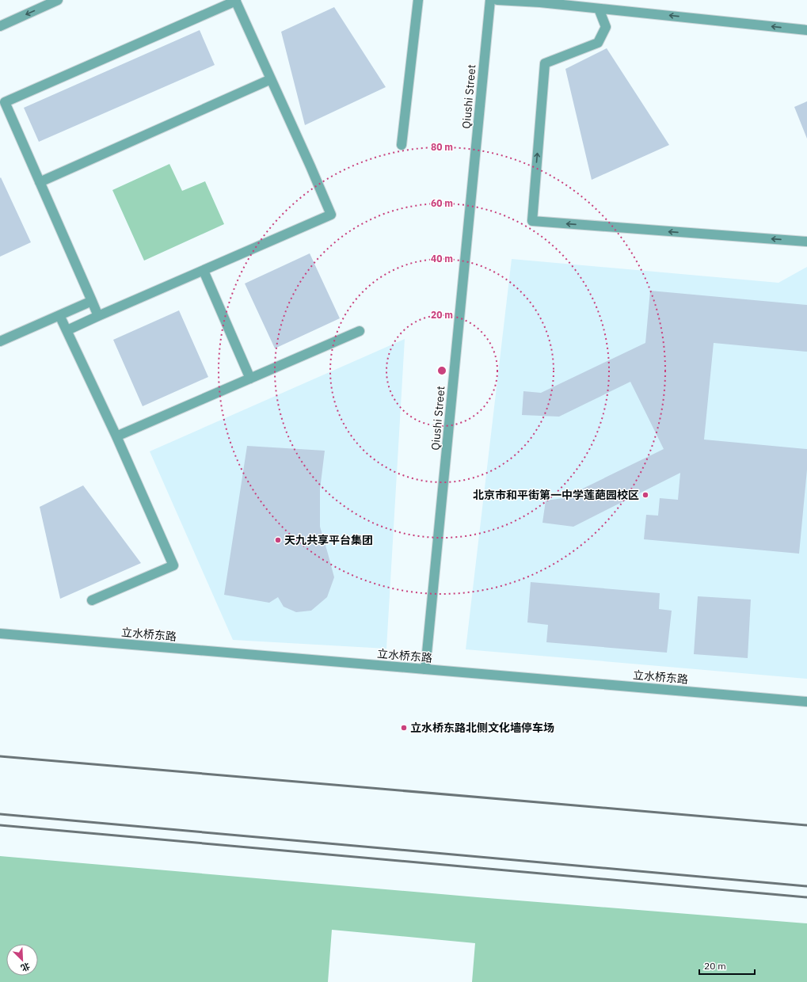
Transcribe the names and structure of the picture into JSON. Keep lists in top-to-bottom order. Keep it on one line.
{"streets":{"street":["Qiushi Street","立水桥东路"]},"crossings":[["Qiushi Street","立水桥东路"]],"places":["北京市和平街第一中学莲葩园校区","天九共享平台集团","立水桥东路北侧文化墙停车场"],"scale_bar":"20 m","north":"bottom right","rings":["80 m","60 m","40 m","20 m"]}
